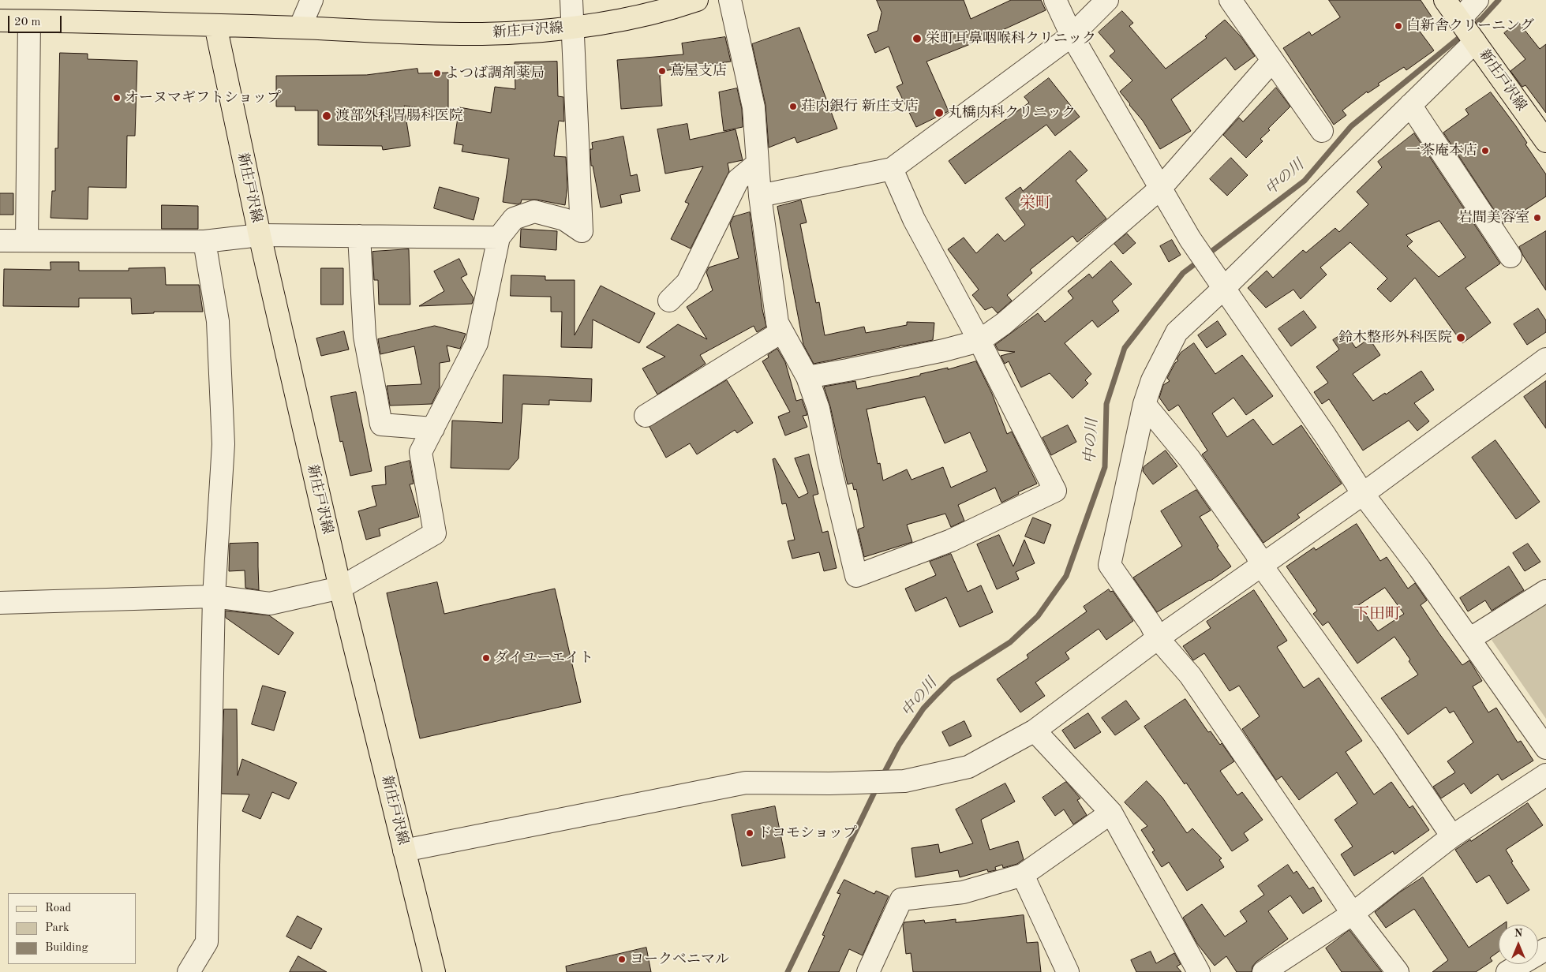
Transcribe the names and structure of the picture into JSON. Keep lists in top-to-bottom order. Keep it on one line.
{"streets":{"main road":["新庄戸沢線"]},"districts":["栄町","下田町"],"water":["中の川"],"places":["白新舎クリーニング","栄町耳鼻咽喉科クリニック","蔦屋支店","よつば調剤薬局","オーヌマギフトショップ","荘内銀行 新庄支店","丸橋内科クリニック","渡部外科胃腸科医院","一茶庵本店","岩間美容室","鈴木整形外科医院","ダイユーエイト","ドコモショップ","ヨークベニマル"],"legend":["Road","Park","Building"],"scale_bar":"20 m","north":"top"}
